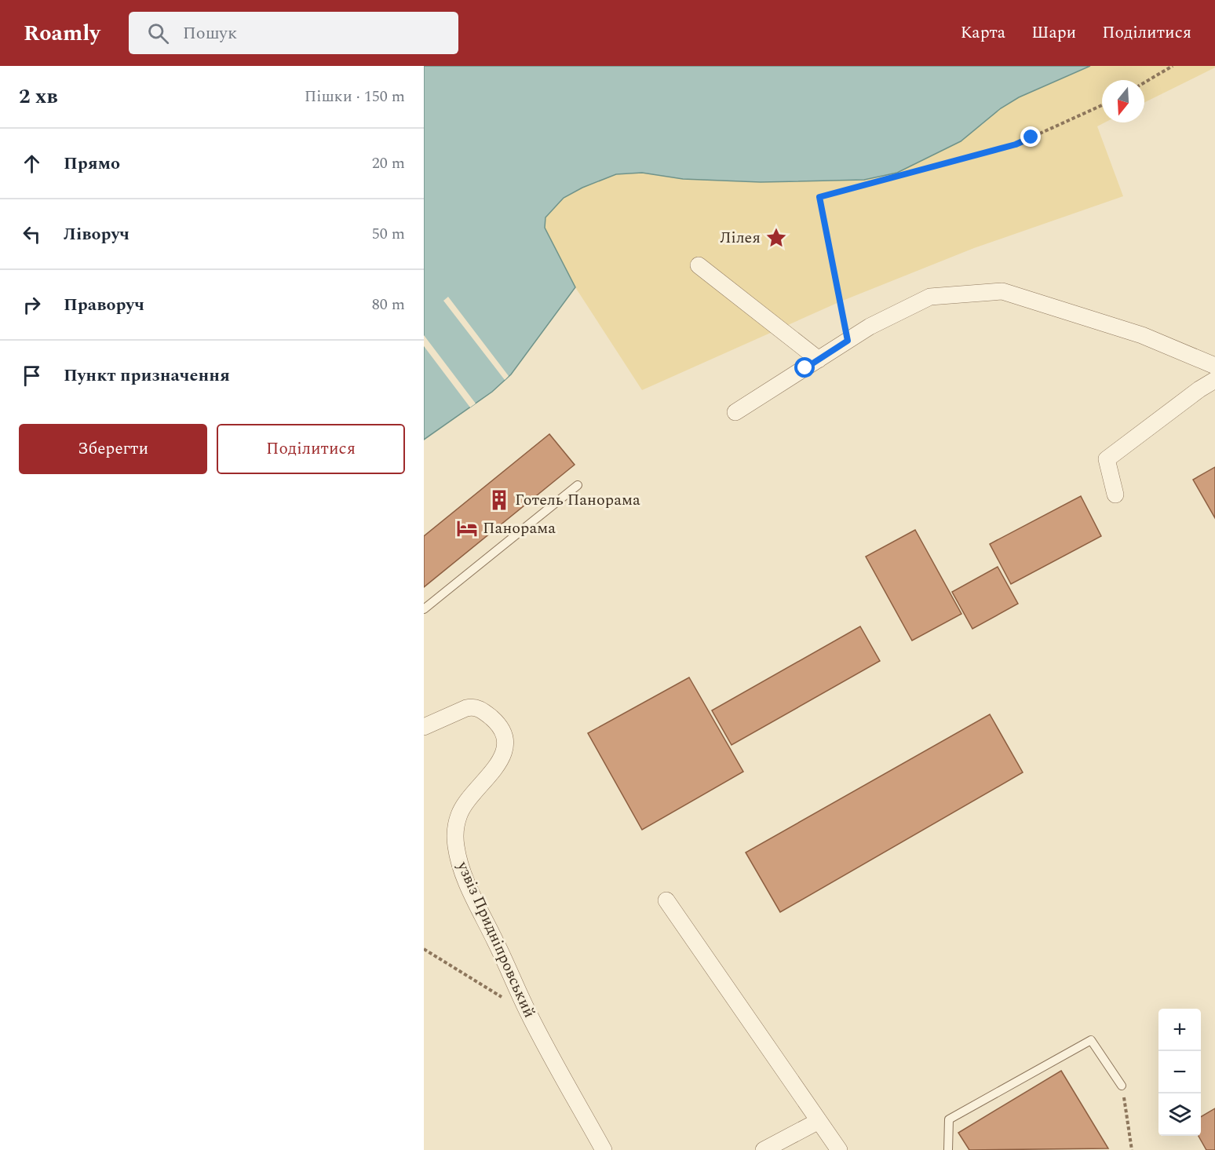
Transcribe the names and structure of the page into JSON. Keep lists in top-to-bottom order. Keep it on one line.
{"streets":{"street":["узвіз Придніпровський"]},"places":{"place":["Лілея"],"building":["Готель Панорама"],"hotel":["Панорама"]},"north":"bottom","page":{"header":"Roamly","search":"Пошук","nav":["Карта","Шари","Поділитися"],"heading":["2 хв","Пішки · 150 m"],"list":[["Прямо","20 m"],["Ліворуч","50 m"],["Праворуч","80 m"],"Пункт призначення"],"buttons":["Зберегти","Поділитися"],"map_buttons":["+","−"]}}
